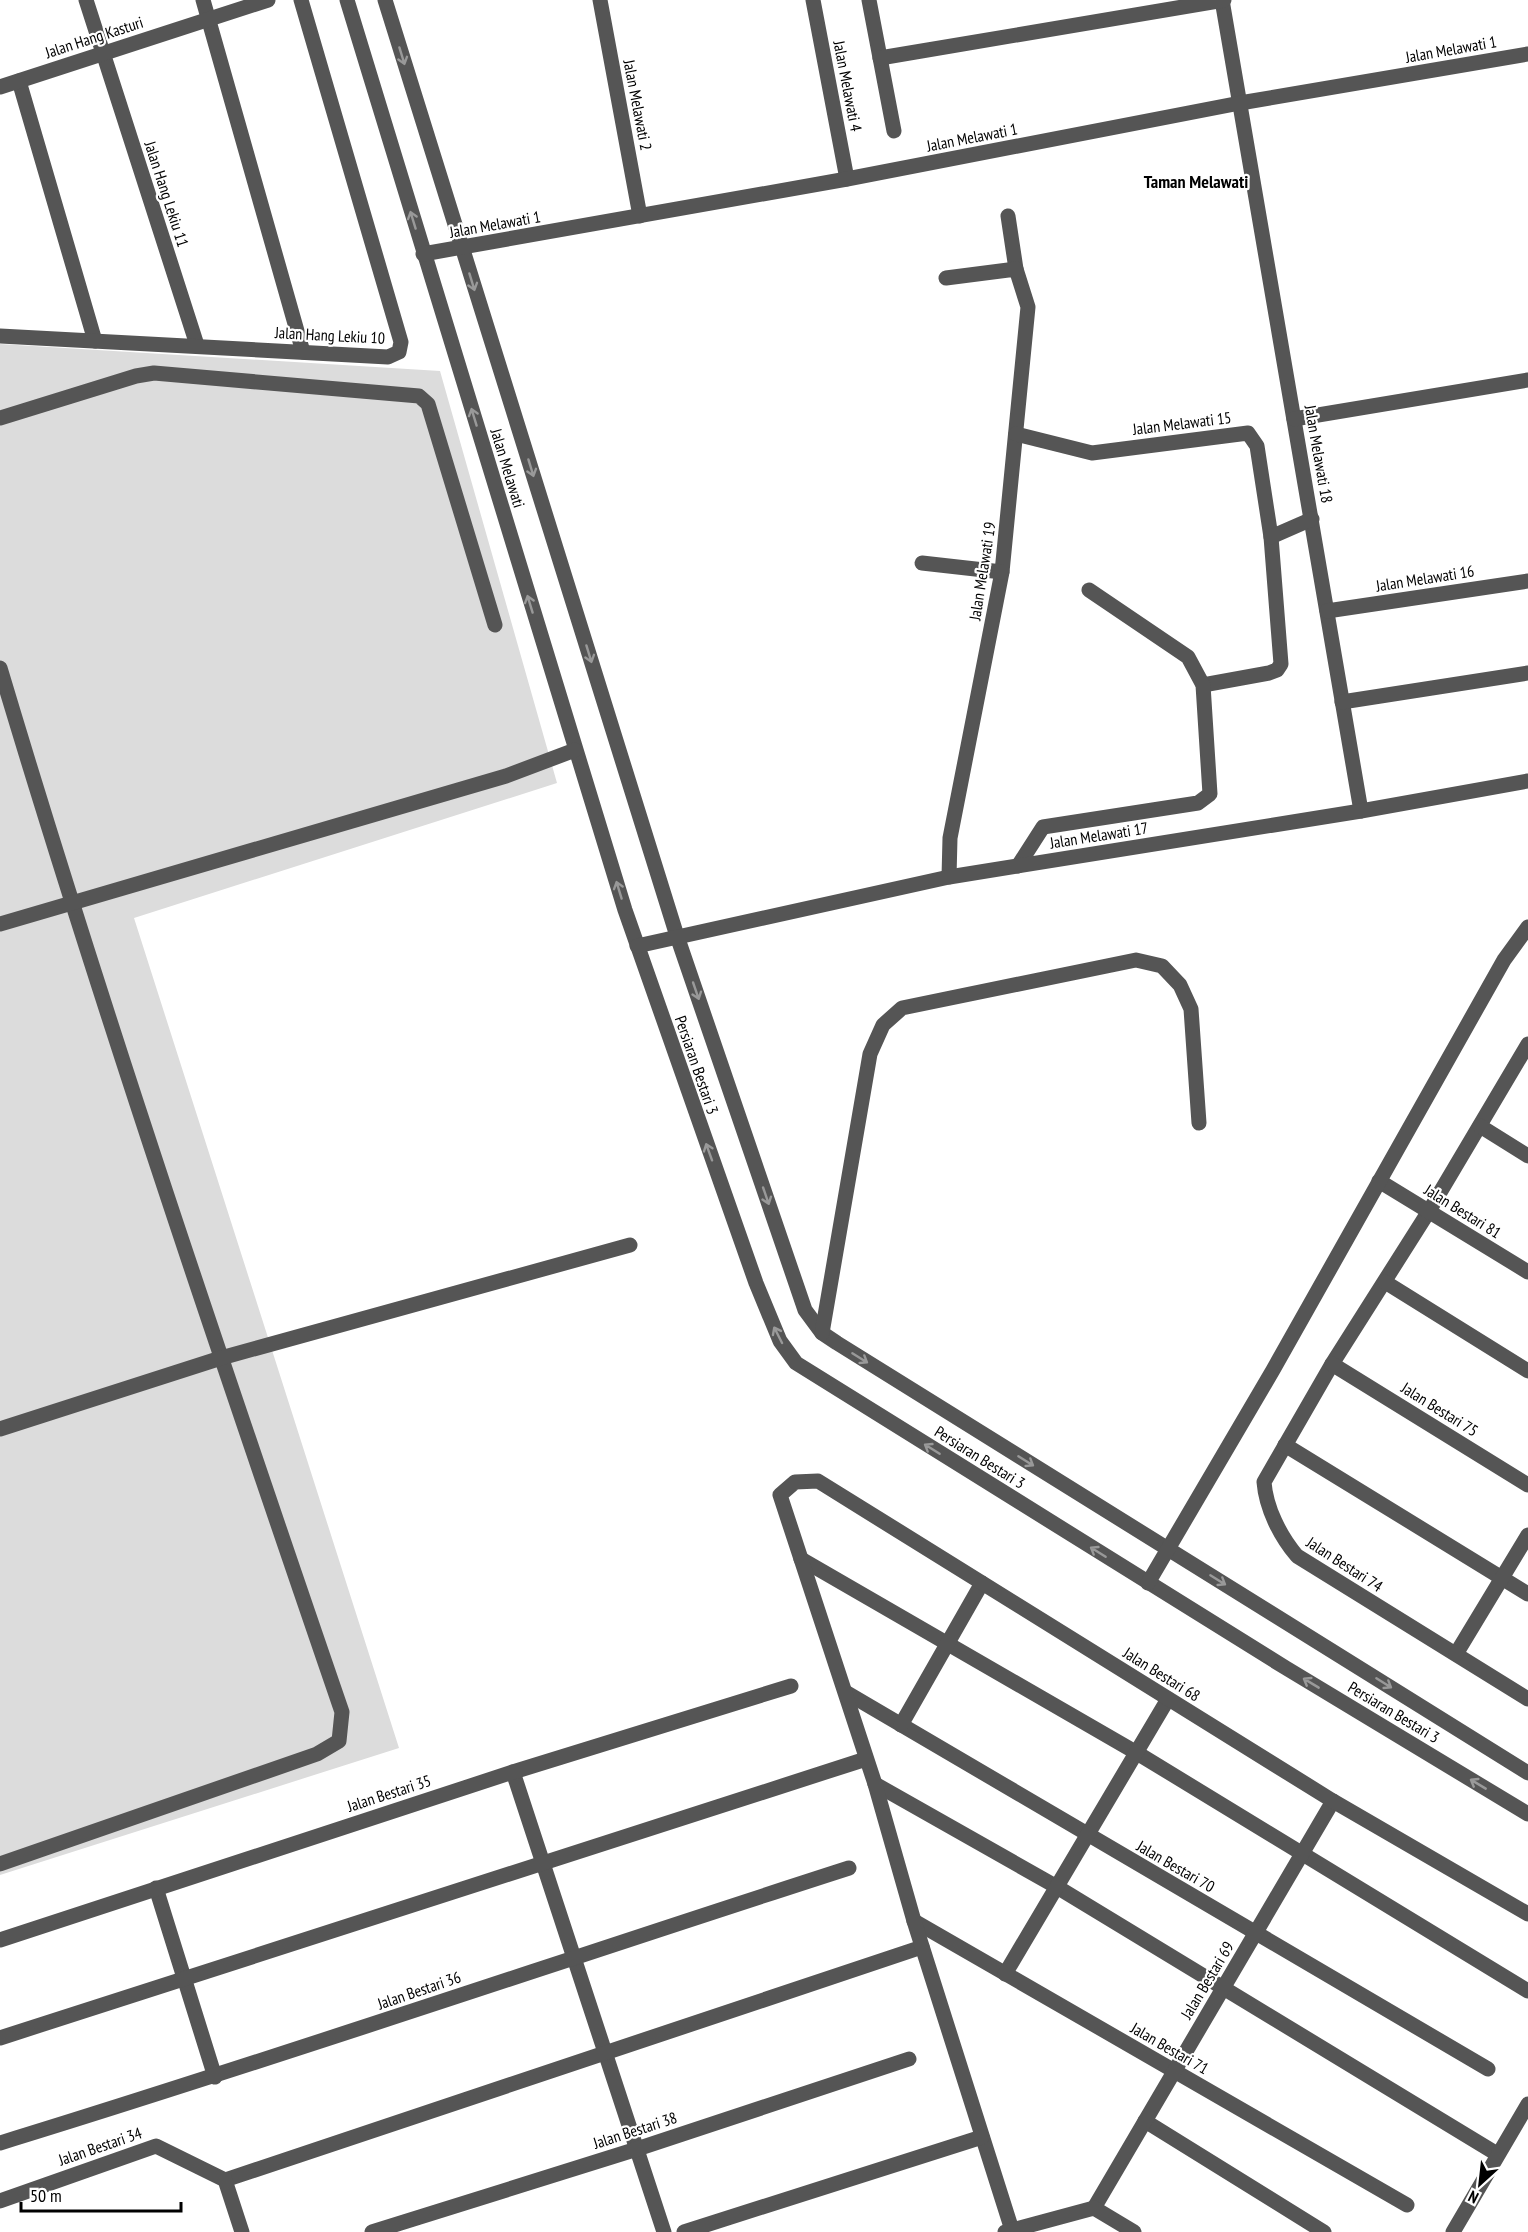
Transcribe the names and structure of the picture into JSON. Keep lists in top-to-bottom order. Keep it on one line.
{"streets":{"street":["Jalan Hang Kasturi","Jalan Melawati 1","Jalan Melawati 4","Jalan Melawati 2","Jalan Hang Lekiu 11","Jalan Hang Lekiu 10","Jalan Melawati 15","Jalan Melawati 18","Jalan Melawati","Jalan Melawati 19","Jalan Melawati 16","Jalan Melawati 17","Persiaran Bestari 3","Jalan Bestari 81","Jalan Bestari 75","Jalan Bestari 74","Jalan Bestari 68","Jalan Bestari 35","Jalan Bestari 70","Jalan Bestari 69","Jalan Bestari 36","Jalan Bestari 71","Jalan Bestari 38","Jalan Bestari 34"]},"crossings":[["Jalan Hang Kasturi","Jalan Hang Lekiu 11"],["Jalan Melawati 1","Jalan Melawati 4"],["Jalan Melawati 1","Jalan Melawati 2"],["Jalan Melawati 1","Jalan Melawati 18"],["Jalan Melawati 1","Jalan Melawati"],["Jalan Hang Lekiu 11","Jalan Hang Lekiu 10"],["Jalan Melawati 15","Jalan Melawati 19"],["Jalan Melawati 18","Jalan Melawati 16"],["Jalan Melawati 18","Jalan Melawati 17"],["Jalan Melawati","Jalan Melawati 17"],["Jalan Melawati","Persiaran Bestari 3"],["Jalan Melawati 19","Jalan Melawati 17"],["Jalan Melawati 17","Persiaran Bestari 3"],["Jalan Bestari 81","Jalan Bestari 74"],["Jalan Bestari 75","Jalan Bestari 74"],["Jalan Bestari 68","Jalan Bestari 69"],["Jalan Bestari 70","Jalan Bestari 69"],["Jalan Bestari 69","Jalan Bestari 71"]],"districts":["Taman Melawati"],"scale_bar":"50 m","north":"bottom left"}
